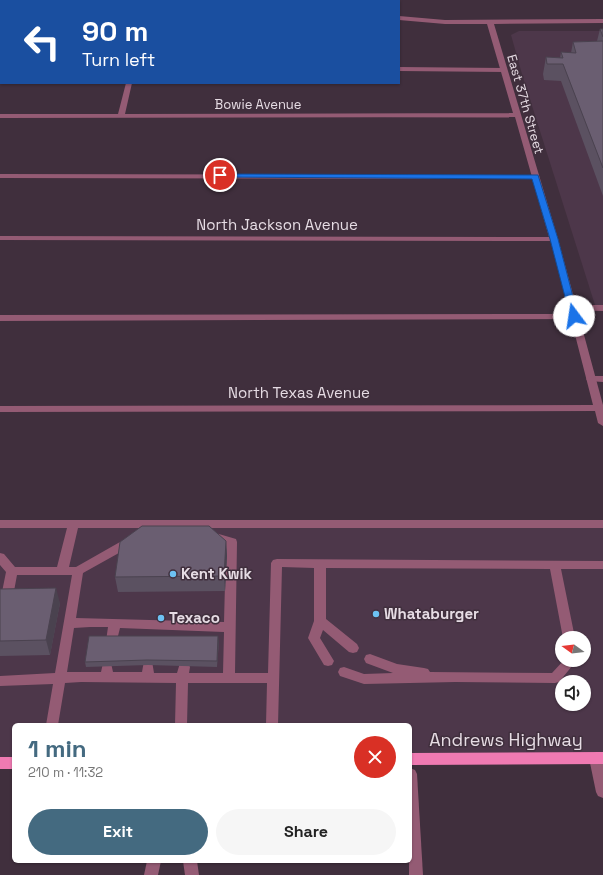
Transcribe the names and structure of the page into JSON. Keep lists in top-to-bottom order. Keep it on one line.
{"streets":{"main road":["Andrews Highway"],"street":["Bowie Avenue","East 37th Street","North Jackson Avenue","North Texas Avenue"]},"crossings":[["Bowie Avenue","East 37th Street"],["East 37th Street","North Jackson Avenue"],["East 37th Street","North Texas Avenue"]],"places":["Kent Kwik","Whataburger","Texaco"],"north":"left","page":{"turn":["90 m","Turn left"],"heading":["1 min","210 m · 11:32"],"buttons":["Exit","Share"]}}
